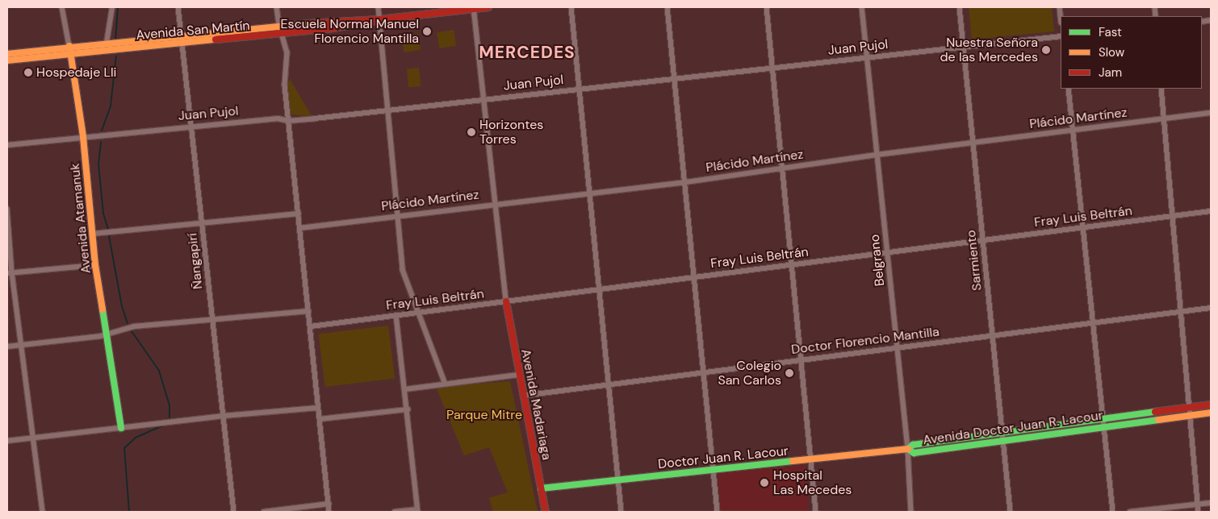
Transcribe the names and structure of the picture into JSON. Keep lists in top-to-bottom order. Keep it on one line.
{"streets":{"street":["Avenida San Martín","Juan Pujol","Plácido Martínez","Fray Luis Beltrán","Avenida Atamanuk","Belgrano","Sarmiento","Ñangapirí","Doctor Florencio Mantilla","Avenida Madariaga","Avenida Doctor Juan R. Lacour","Doctor Juan R. Lacour"]},"crossings":[["Avenida San Martín","Avenida Atamanuk"],["Avenida San Martín","Ñangapirí"],["Juan Pujol","Avenida Atamanuk"],["Juan Pujol","Belgrano"],["Juan Pujol","Sarmiento"],["Juan Pujol","Ñangapirí"],["Plácido Martínez","Belgrano"],["Plácido Martínez","Sarmiento"],["Fray Luis Beltrán","Belgrano"],["Fray Luis Beltrán","Sarmiento"],["Fray Luis Beltrán","Avenida Madariaga"],["Belgrano","Doctor Florencio Mantilla"],["Belgrano","Avenida Doctor Juan R. Lacour"],["Belgrano","Doctor Juan R. Lacour"],["Sarmiento","Doctor Florencio Mantilla"],["Sarmiento","Avenida Doctor Juan R. Lacour"],["Doctor Florencio Mantilla","Avenida Madariaga"],["Avenida Madariaga","Doctor Juan R. Lacour"],["Avenida Doctor Juan R. Lacour","Doctor Juan R. Lacour"]],"districts":["MERCEDES"],"parks":["Parque Mitre"],"places":["Escuela Normal Manuel Florencio Mantilla","Nuestra Señora de las Mercedes","Hospedaje Lli","Horizontes Torres","Colegio San Carlos","Hospital Las Mecedes"],"legend":["Fast","Slow","Jam"]}
